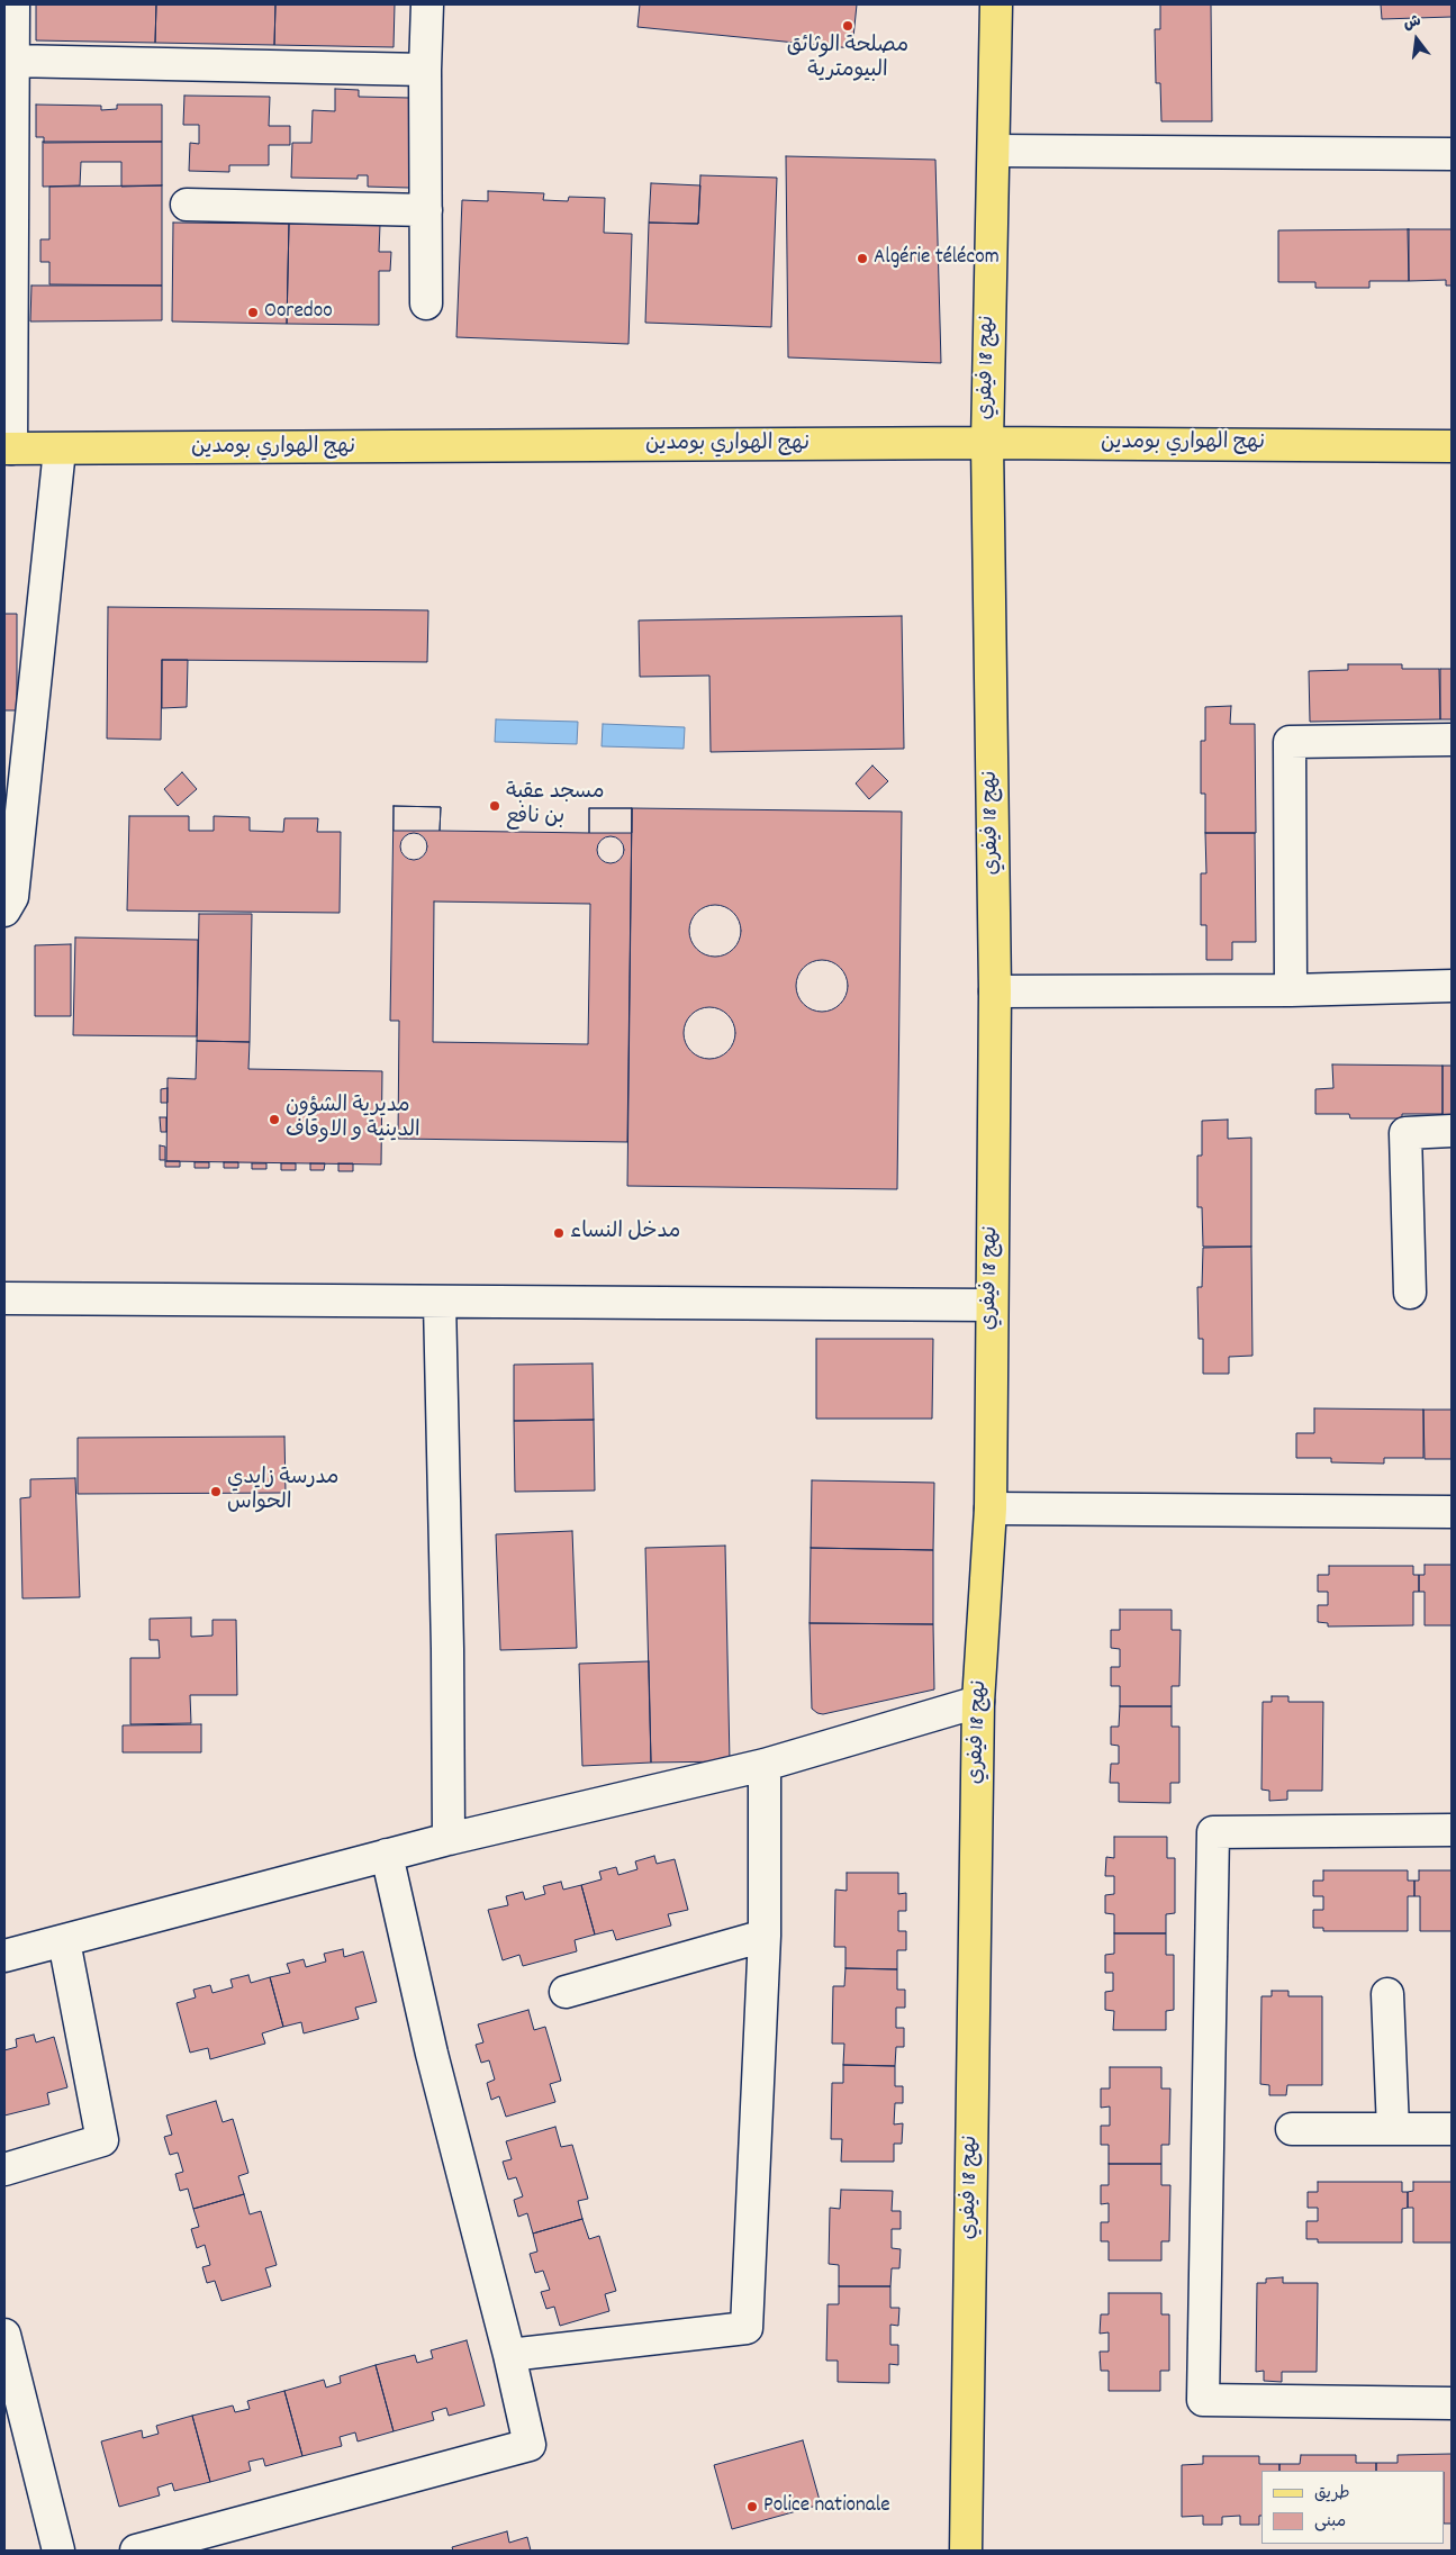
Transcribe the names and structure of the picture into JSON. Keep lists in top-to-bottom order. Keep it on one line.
{"streets":{"main road":["نهج 18 فيفري","نهج الهواري بومدين"]},"crossings":[["نهج 18 فيفري","نهج الهواري بومدين"]],"places":["مصلحة الوثائق البيومترية","Algérie télécom","Ooredoo","مسجد عقبة بن نافع","مديرية الشؤون الدينية و الاوقاف","مدخل النساء","مدرسة زايدي الحواس","Police nationale"],"legend":["طريق","مبنى"],"north":"top"}
